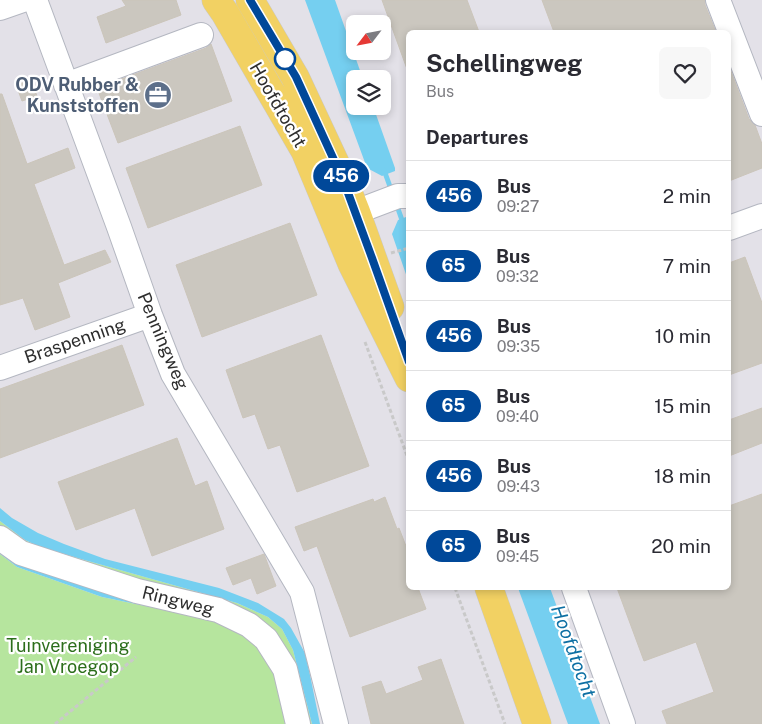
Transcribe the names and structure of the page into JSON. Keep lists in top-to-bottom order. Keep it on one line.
{"streets":{"main road":["Hoofdtocht"],"street":["Braspenning","Penningweg","Ringweg"]},"crossings":[["Braspenning","Penningweg"]],"water":["Hoofdtocht"],"parks":["Tuinvereniging Jan Vroegop"],"places":{"office":["ODV Rubber & Kunststoffen"]},"lines":["bus line 456"],"north":"bottom left","page":{"on_map":"456","heading":[["Schellingweg","Bus"],"Departures"],"list":[{"mark":"456","name":"Bus","note":"09:27","value":"2 min"},{"mark":"65","name":"Bus","note":"09:32","value":"7 min"},{"mark":"456","name":"Bus","note":"09:35","value":"10 min"},{"mark":"65","name":"Bus","note":"09:40","value":"15 min"},{"mark":"456","name":"Bus","note":"09:43","value":"18 min"},{"mark":"65","name":"Bus","note":"09:45","value":"20 min"}]}}
